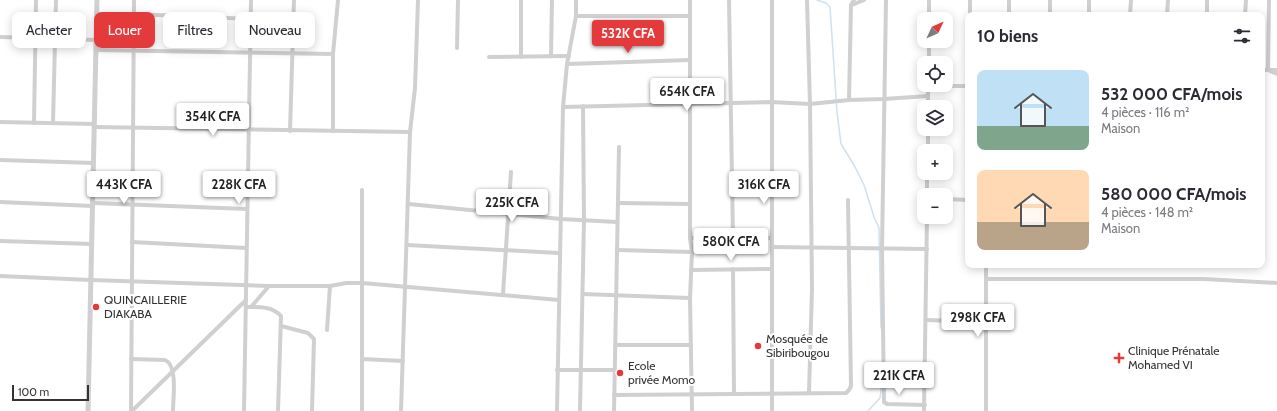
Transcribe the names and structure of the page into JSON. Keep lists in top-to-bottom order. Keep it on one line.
{"places":{"other":["QUINCAILLERIE DIAKABA","Mosquée de Sibiribougou","Ecole privée Momo"],"health":["Clinique Prénatale Mohamed VI"]},"scale_bar":"100 m","north":"top right","page":{"map_buttons":["+","−"],"chip":["Acheter","Louer","Filtres","Nouveau"],"heading":"10 biens","price":["532K CFA","654K CFA","354K CFA","443K CFA","228K CFA","316K CFA","225K CFA","580K CFA","298K CFA","221K CFA"],"list":[{"name":"532 000 CFA/mois","note":"4 pièces · 116 m² · Maison"},{"name":"580 000 CFA/mois","note":"4 pièces · 148 m² · Maison"}],"scale":"100 m"}}
